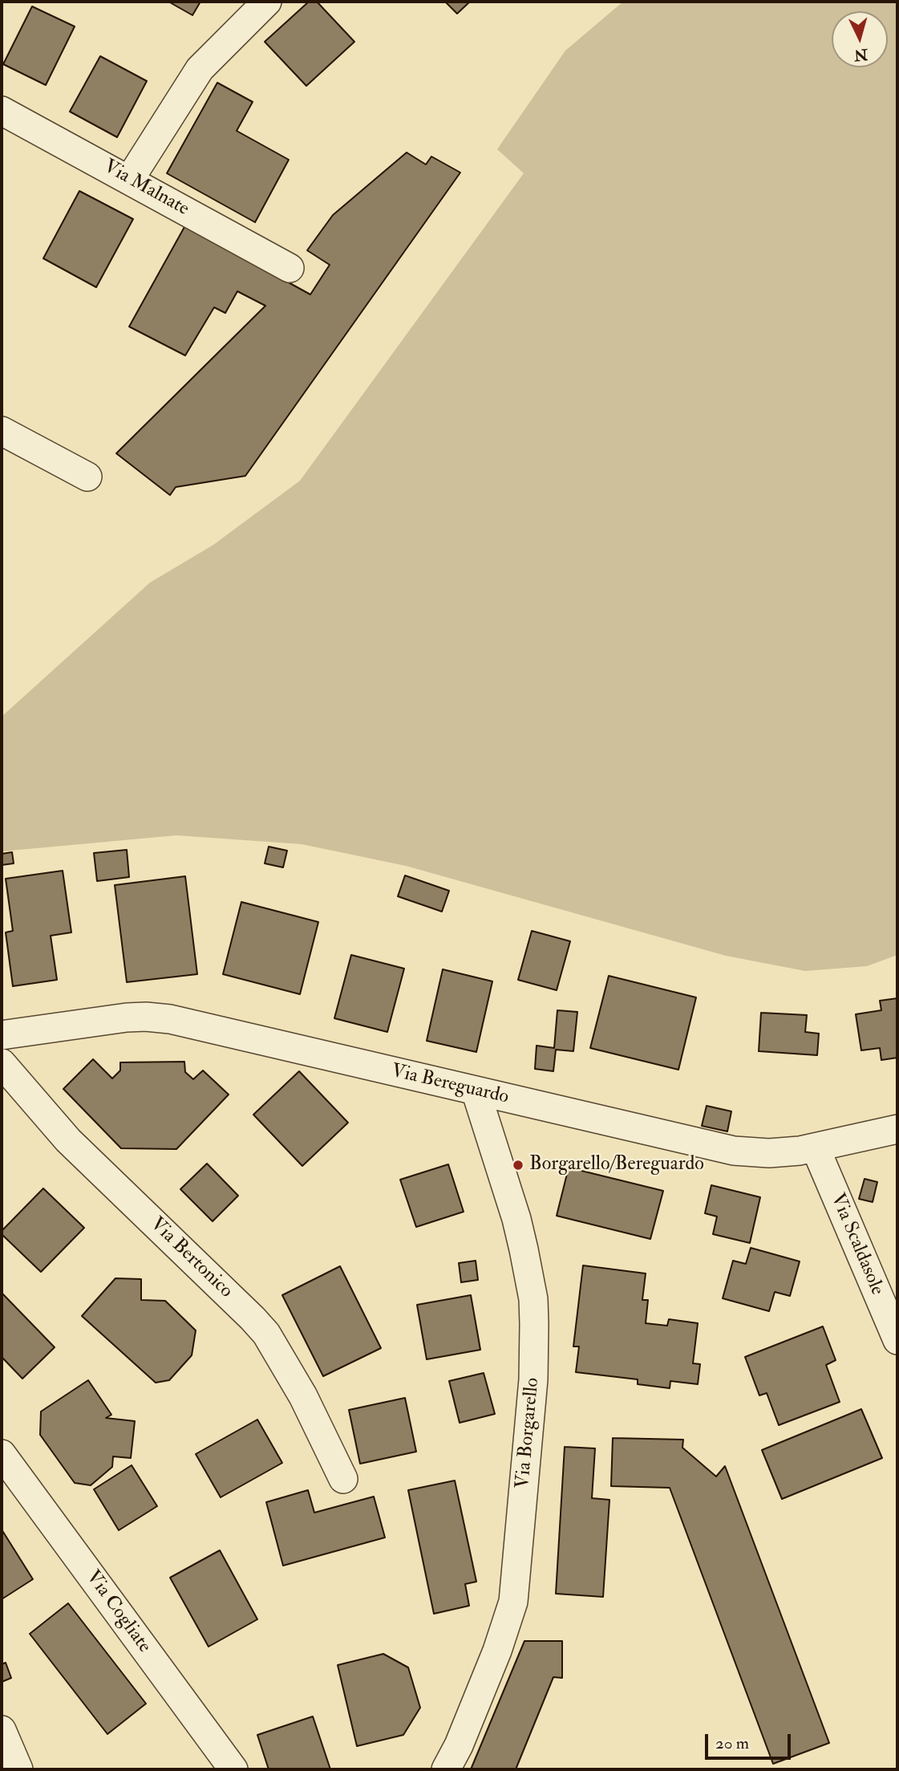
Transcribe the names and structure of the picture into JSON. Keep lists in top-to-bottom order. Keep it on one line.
{"streets":{"street":["Via Malnate","Via Bereguardo","Via Scaldasole","Via Bertonico","Via Borgarello","Via Cogliate"]},"crossings":[["Via Bereguardo","Via Scaldasole"],["Via Bereguardo","Via Borgarello"]],"places":["Borgarello/Bereguardo"],"scale_bar":"20 m","north":"bottom"}
